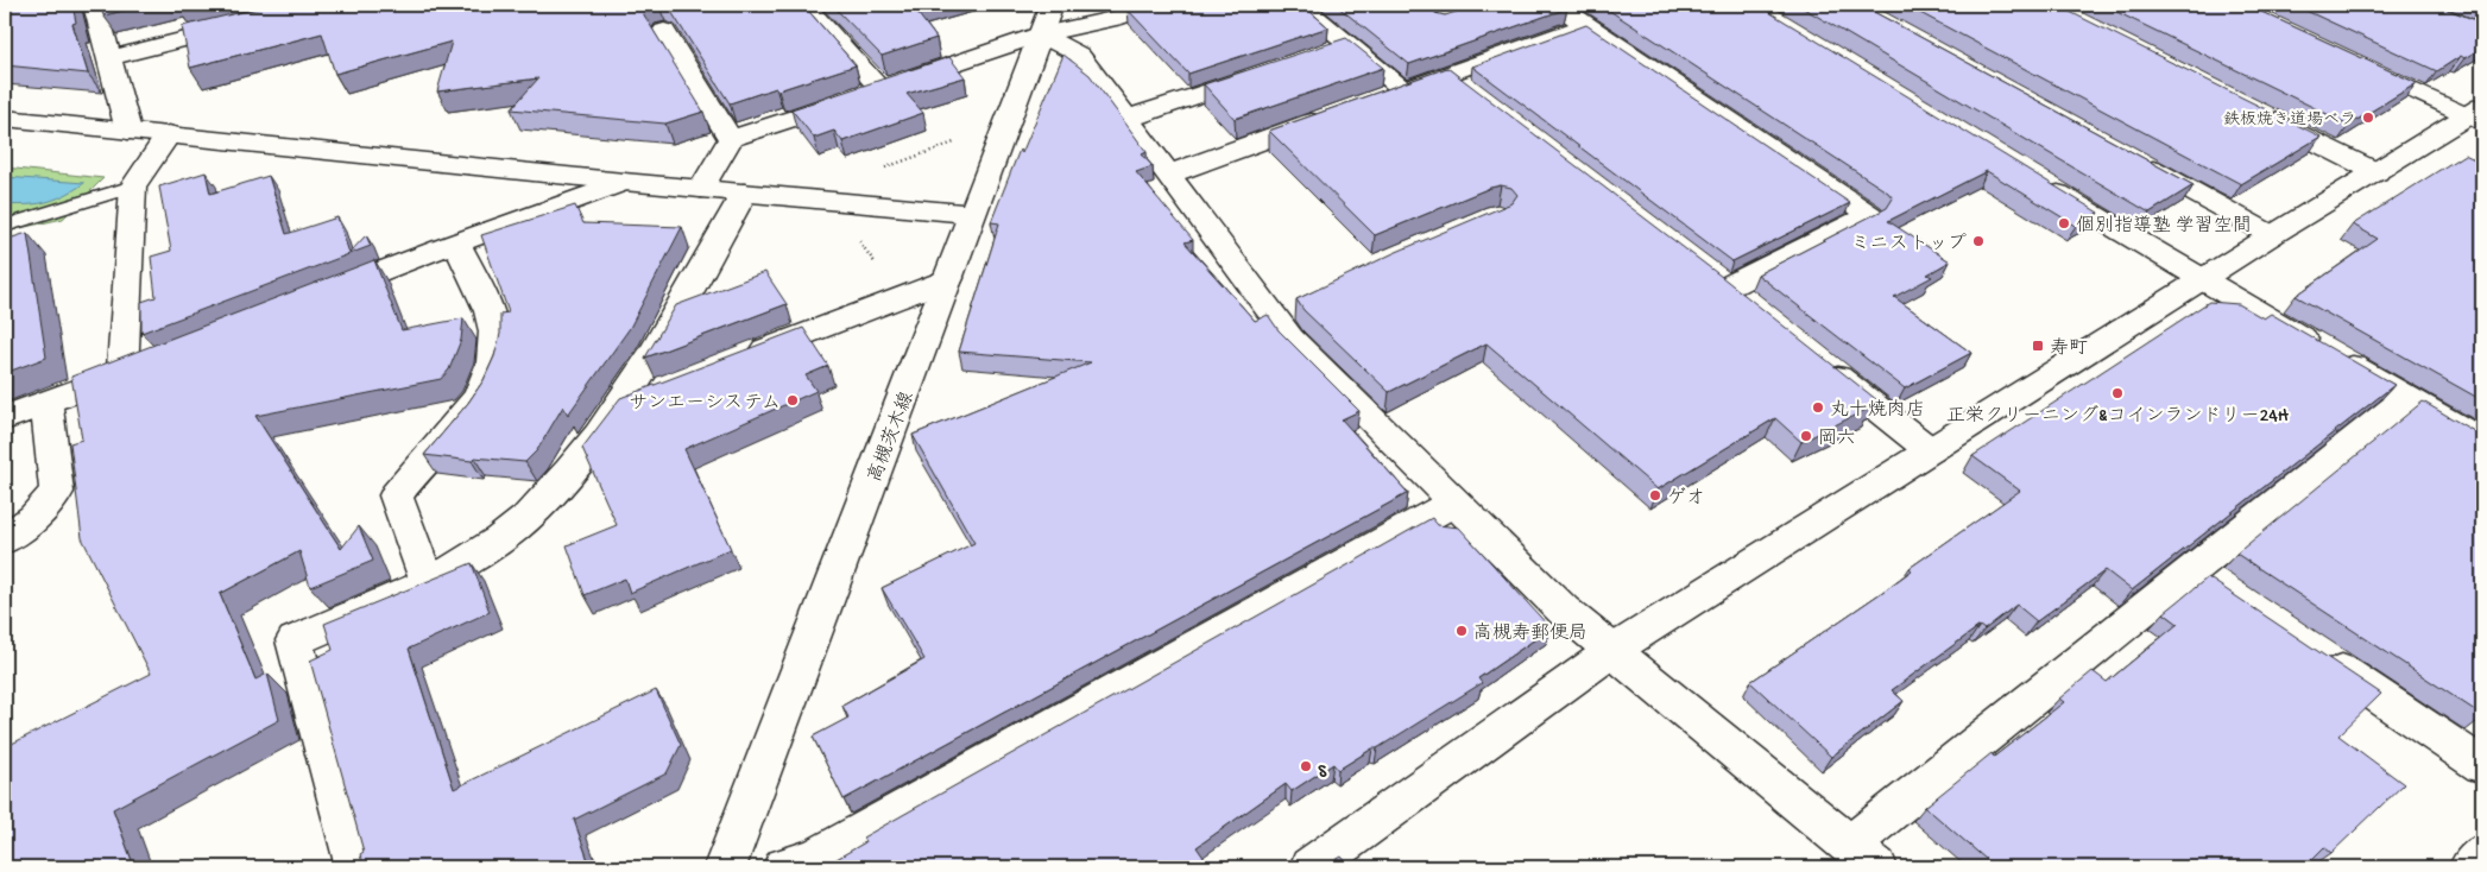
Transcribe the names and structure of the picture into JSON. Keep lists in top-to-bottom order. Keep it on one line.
{"streets":{"street":["高槻茨木線"]},"places":{"other":["鉄板焼き道場ベラ","個別指導塾 学習空間","ミニストップ","正栄クリーニング&コインランドリー24H","サンエーシステム","丸十焼肉店","岡六","ゲオ","高槻寿郵便局","s"],"transit":["寿町"]}}
